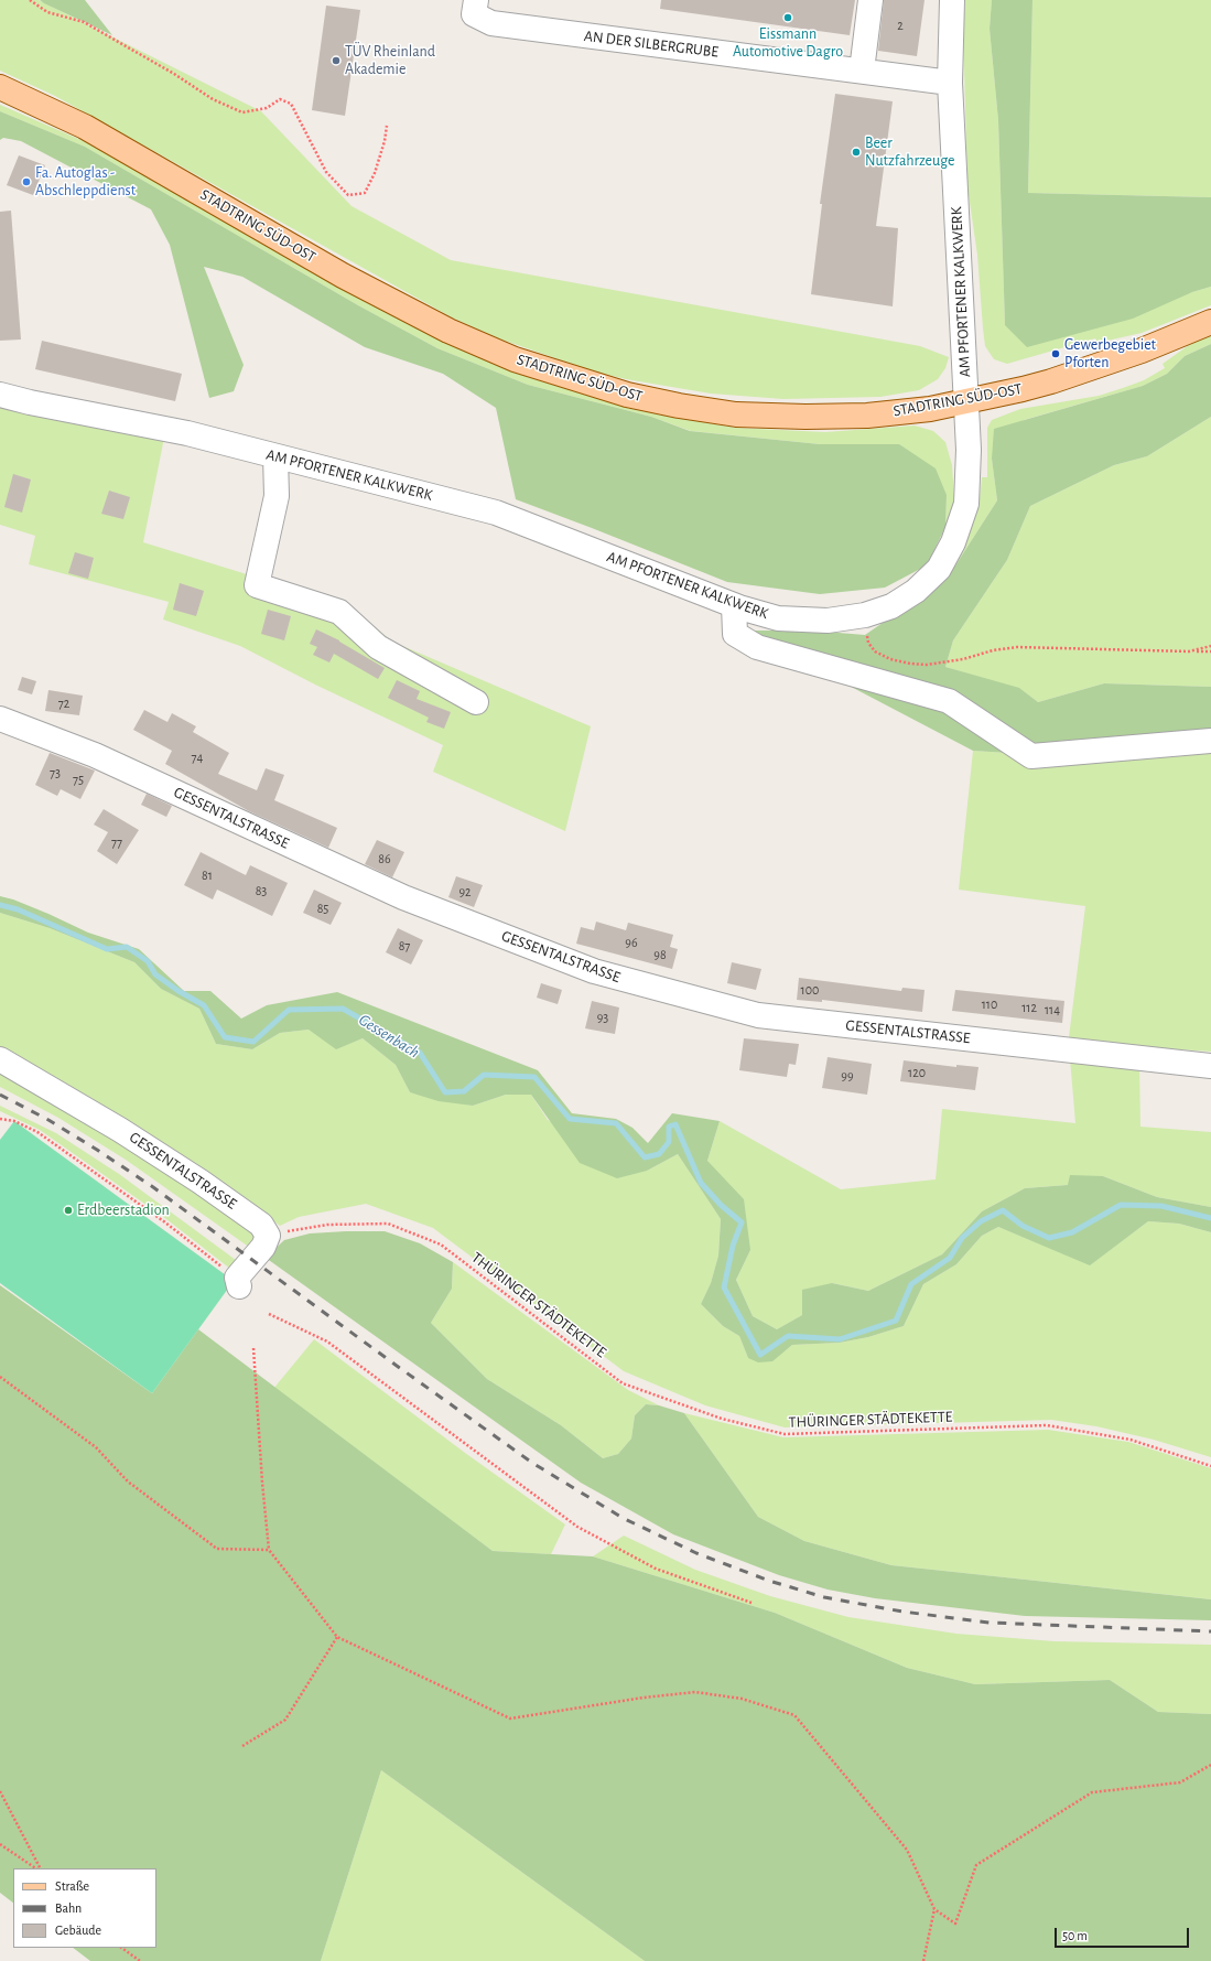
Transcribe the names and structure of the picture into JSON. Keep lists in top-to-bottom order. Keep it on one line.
{"streets":{"main road":["STADTRING SÜD-OST"],"street":["AN DER SILBERGRUBE","AM PFORTENER KALKWERK","GESSENTALSTRASSE"],"path":["THÜRINGER STÄDTEKETTE"]},"crossings":[["AN DER SILBERGRUBE","AM PFORTENER KALKWERK"],["STADTRING SÜD-OST","AM PFORTENER KALKWERK"],["GESSENTALSTRASSE","THÜRINGER STÄDTEKETTE"]],"water":["Gessenbach"],"places":["Eissmann Automotive Dagro","TÜV Rheinland Akademie","Beer Nutzfahrzeuge","Fa. Autoglas - Abschleppdienst","Gewerbegebiet Pforten","Erdbeerstadion"],"house_numbers":["2","72","74","73","75","77","86","81","83","92","85","96","87","98","100","110","112","114","93","120","99"],"legend":["Straße","Bahn","Gebäude"],"scale_bar":"50 m"}
